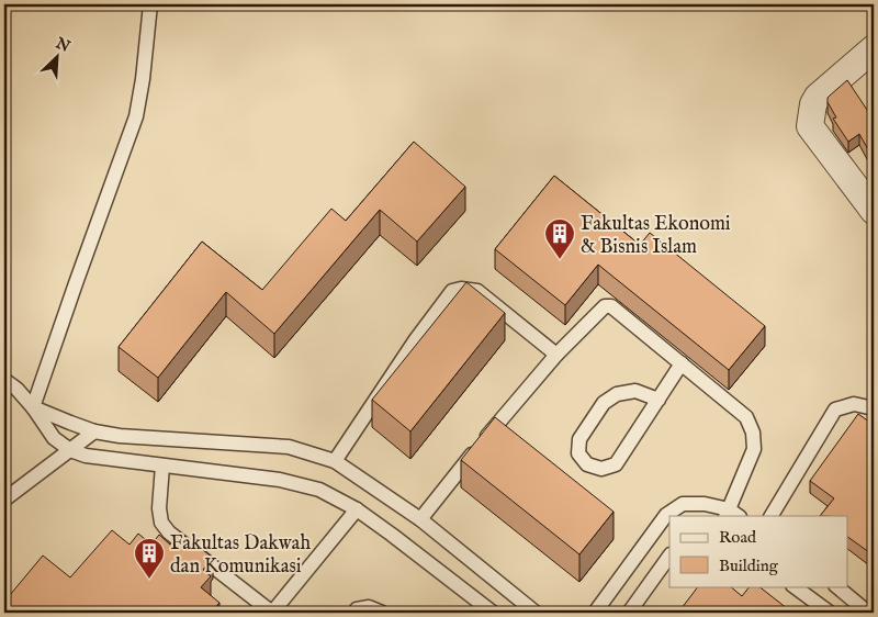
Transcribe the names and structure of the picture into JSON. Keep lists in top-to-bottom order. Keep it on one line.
{"places":{"building":["Fakultas Ekonomi & Bisnis Islam","Fakultas Dakwah dan Komunikasi"]},"legend":["Road","Building"],"north":"top right"}
